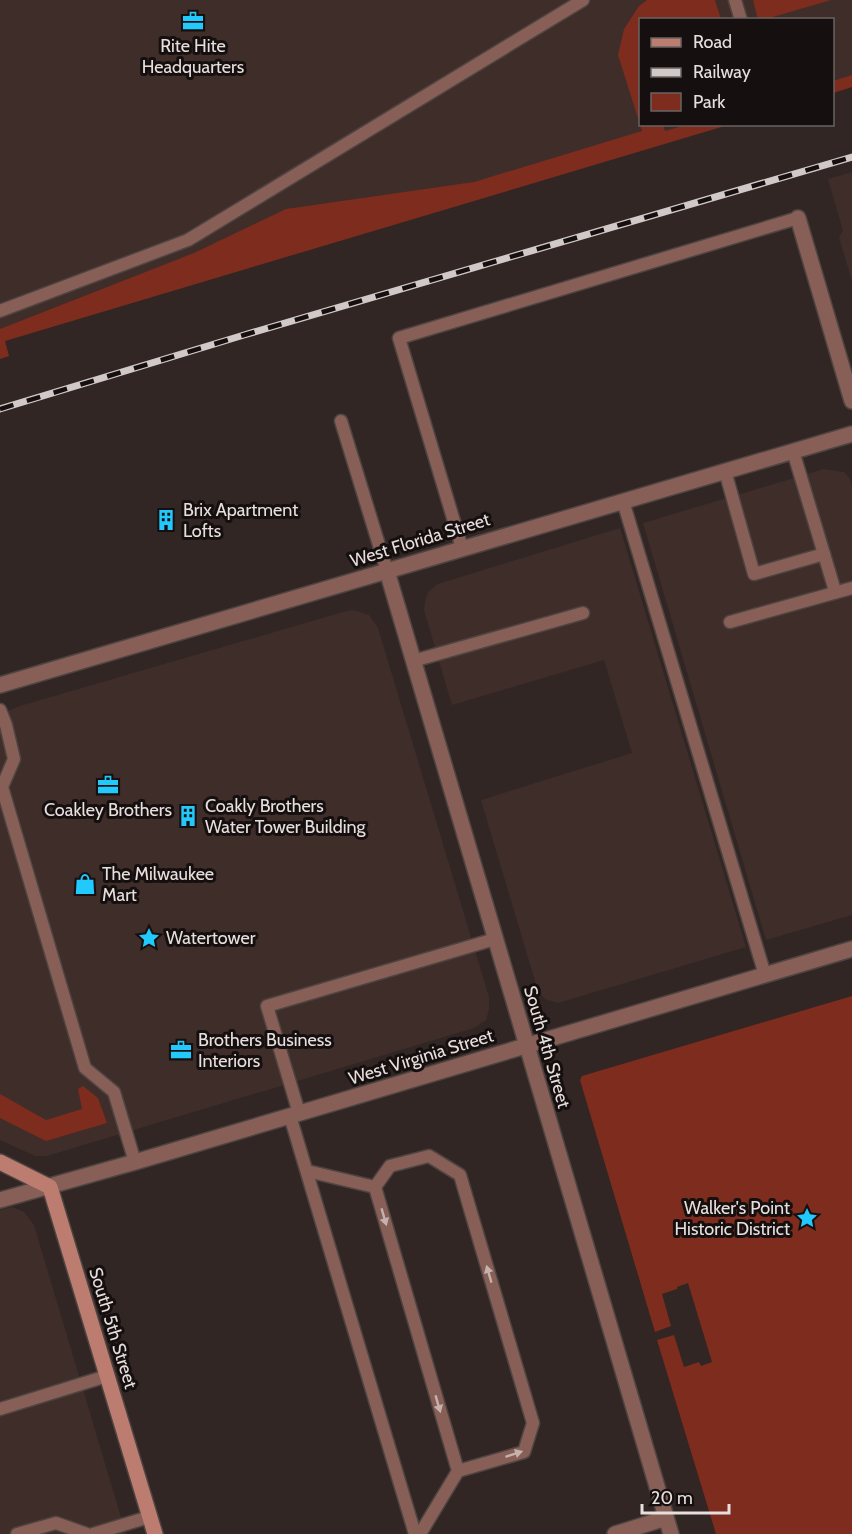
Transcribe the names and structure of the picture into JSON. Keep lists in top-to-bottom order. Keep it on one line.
{"streets":{"street":["West Florida Street","South 4th Street","West Virginia Street","South 5th Street"]},"crossings":[["West Florida Street","South 4th Street"],["South 4th Street","West Virginia Street"],["West Virginia Street","South 5th Street"]],"places":{"office":["Rite Hite Headquarters","Coakley Brothers","Brothers Business Interiors"],"building":["Brix Apartment Lofts","Coakly Brothers Water Tower Building"],"shop":["The Milwaukee Mart"],"place":["Watertower","Walker's Point Historic District"]},"legend":["Road","Railway","Park"],"scale_bar":"20 m"}
